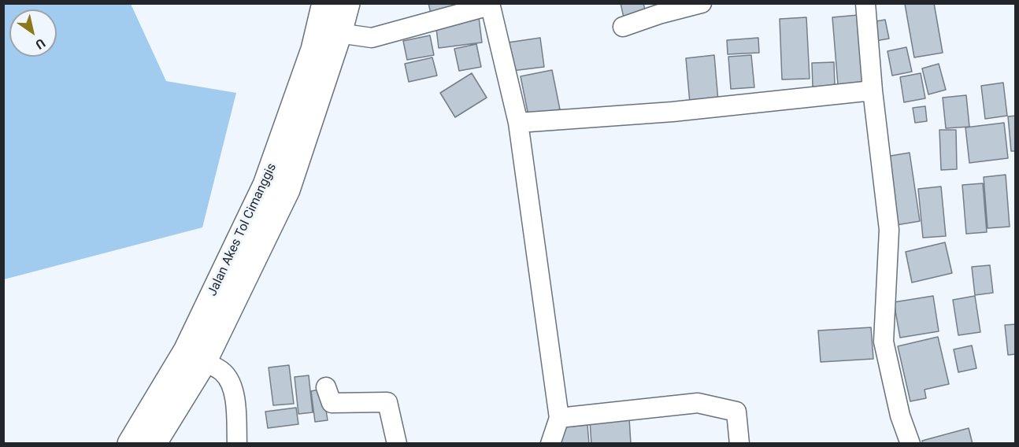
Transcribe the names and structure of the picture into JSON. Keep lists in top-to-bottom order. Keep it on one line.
{"streets":{"main road":["Jalan Akes Tol Cimanggis"]},"north":"bottom right"}
